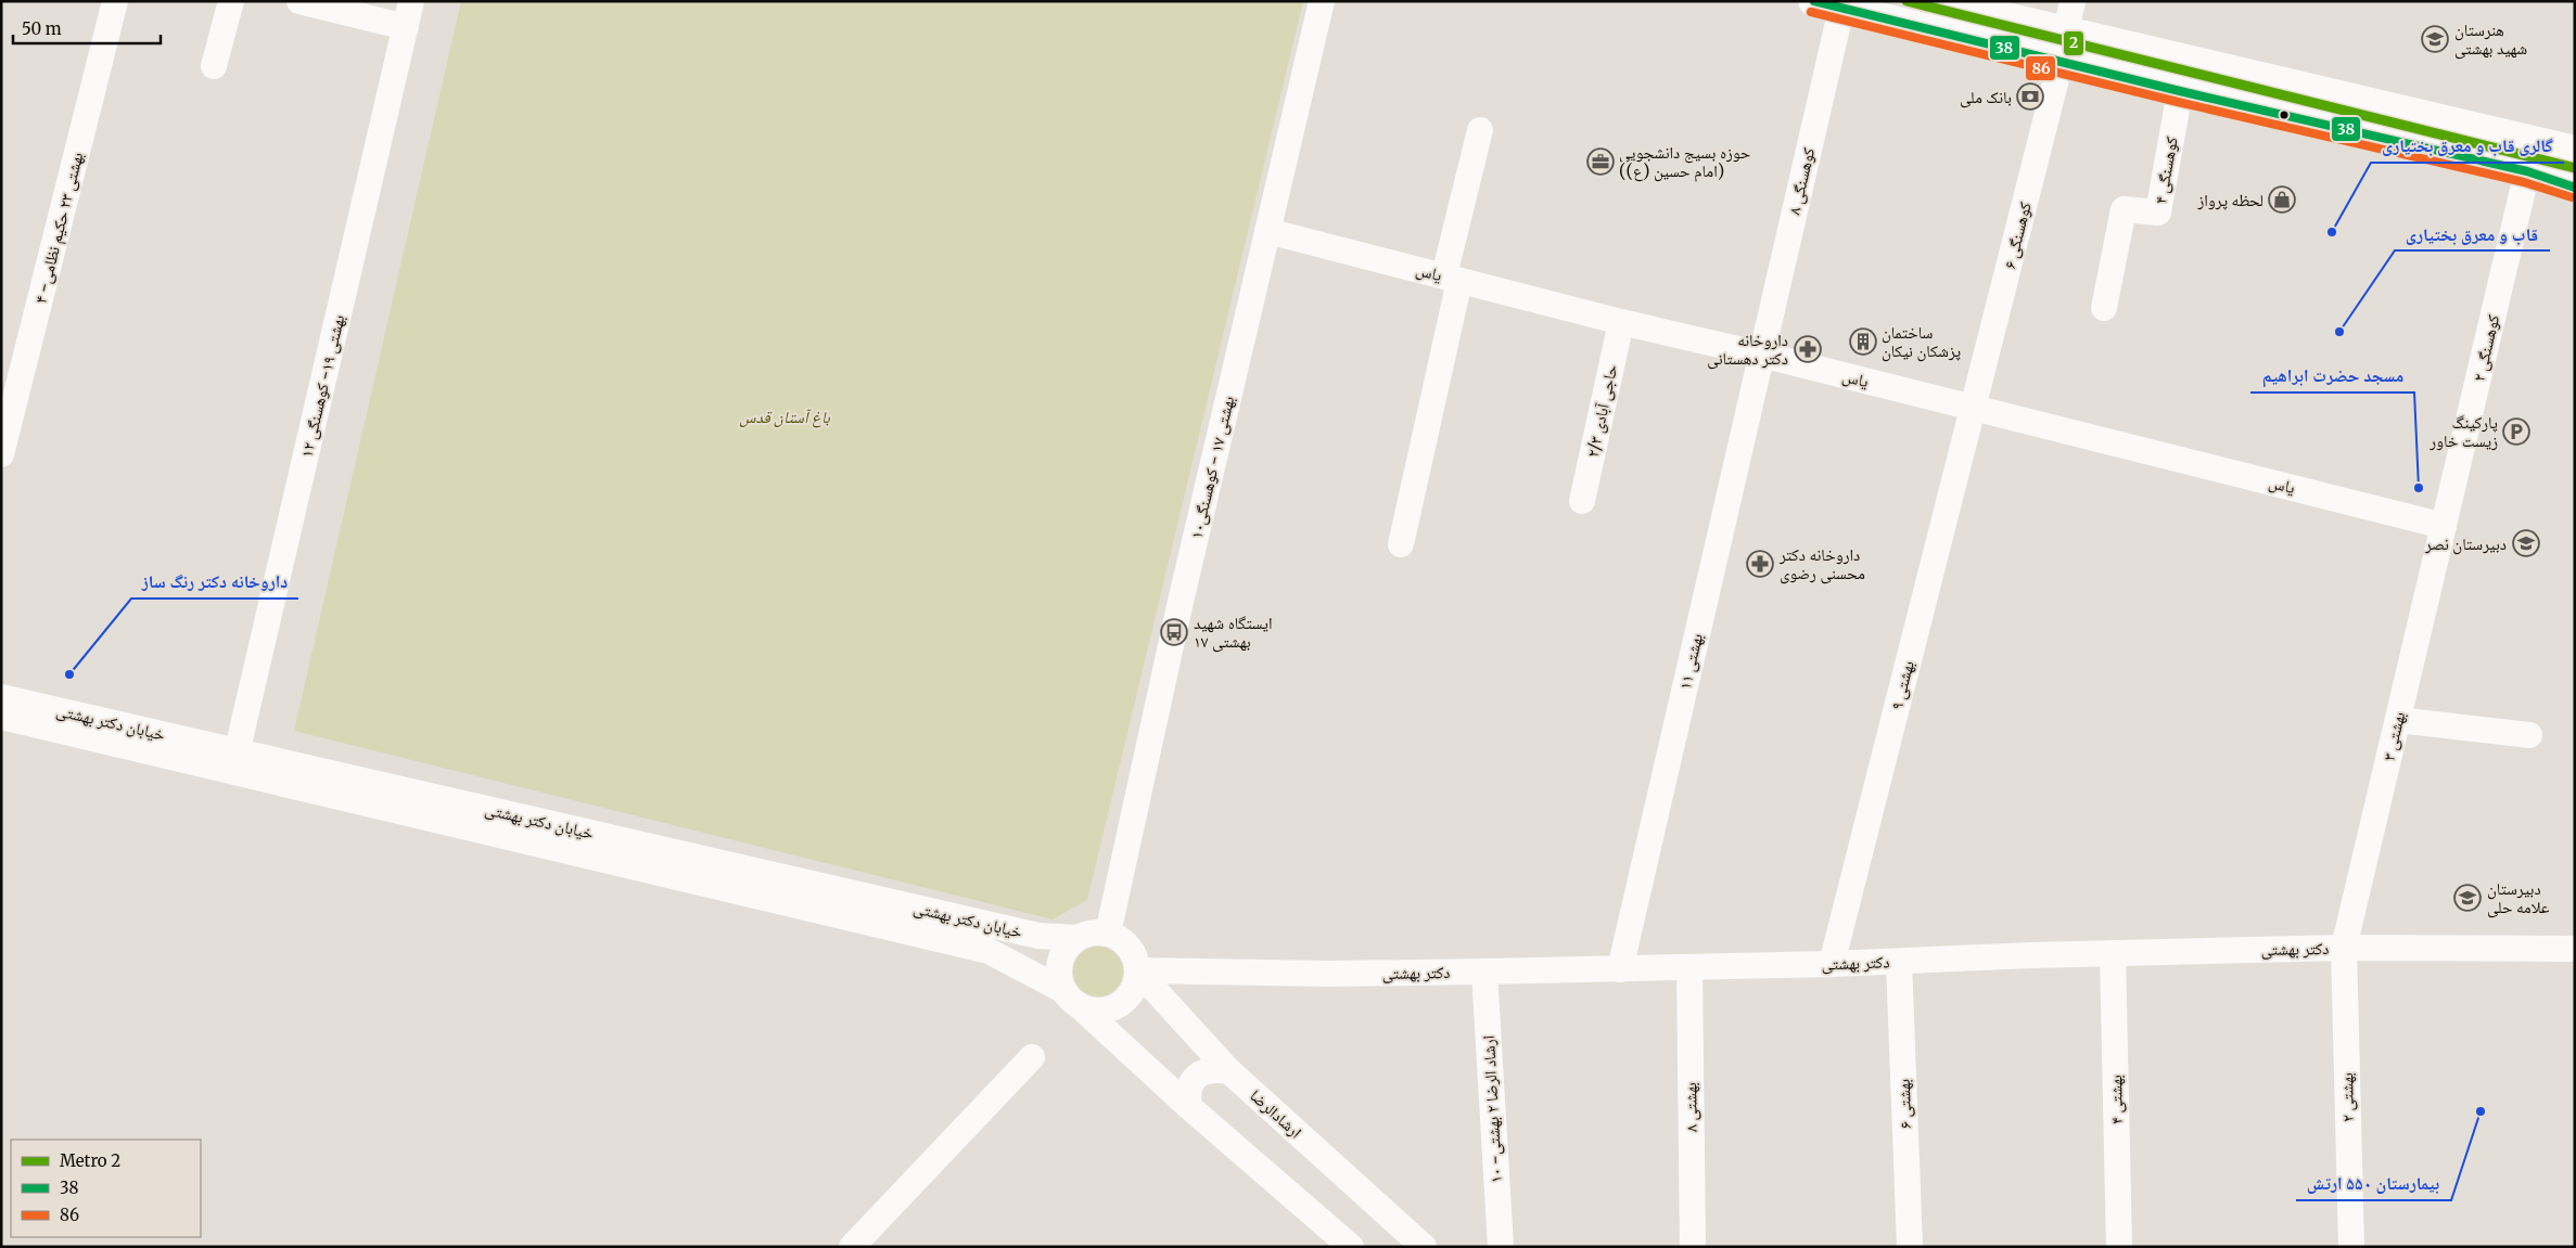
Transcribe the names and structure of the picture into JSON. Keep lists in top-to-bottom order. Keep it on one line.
{"streets":{"street":["کوهسنگی ۴","کوهسنگی ۸","بهشتی ۲۳ حکیم نظامی- ۴","کوهسنگی ۶","یاس","کوهسنگی ۲","بهشتی ۱۹- کوهسنگی ۱۲","حاجی آبادی ۲/۳","بهشتی ۱۷ - کوهسنگی۱۰","بهشتی ۱۱","بهشتی ۹","خیابان دکتر بهشتی","بهشتی ۳","دکتر بهشتی","بهشتی ۲","بهشتی ۴","بهشتی ۶","بهشتی ۸","ارشاد الرضا ۲ بهشتی- ۱۰","ارشادالرضا"]},"crossings":[["کوهسنگی ۸","یاس"],["کوهسنگی ۸","بهشتی ۱۱"],["کوهسنگی ۶","یاس"],["کوهسنگی ۶","بهشتی ۹"],["یاس","کوهسنگی ۲"],["یاس","حاجی آبادی ۲/۳"],["یاس","بهشتی ۱۷ - کوهسنگی۱۰"],["یاس","بهشتی ۱۱"],["یاس","بهشتی ۹"],["یاس","بهشتی ۳"],["کوهسنگی ۲","بهشتی ۳"],["بهشتی ۱۹- کوهسنگی ۱۲","خیابان دکتر بهشتی"],["بهشتی ۱۷ - کوهسنگی۱۰","خیابان دکتر بهشتی"],["بهشتی ۱۷ - کوهسنگی۱۰","دکتر بهشتی"],["بهشتی ۱۷ - کوهسنگی۱۰","ارشادالرضا"],["بهشتی ۱۱","دکتر بهشتی"],["بهشتی ۹","دکتر بهشتی"],["خیابان دکتر بهشتی","دکتر بهشتی"],["خیابان دکتر بهشتی","ارشادالرضا"],["بهشتی ۳","دکتر بهشتی"],["بهشتی ۳","بهشتی ۲"],["دکتر بهشتی","بهشتی ۲"],["دکتر بهشتی","بهشتی ۴"],["دکتر بهشتی","بهشتی ۶"],["دکتر بهشتی","بهشتی ۸"],["دکتر بهشتی","ارشاد الرضا ۲ بهشتی- ۱۰"],["دکتر بهشتی","ارشادالرضا"]],"parks":["باغ آستان قدس"],"places":{"school or university":["هنرستان شهید بهشتی","دبیرستان نصر","دبیرستان علامه حلی"],"bank":["بانک ملی"],"office":["حوزه بسیج دانشجویی (امام حسین (ع))"],"shop":["لحظه پرواز"],"other":["گالری قاب و معرق بختیاری","قاب و معرق بختیاری","مسجد حضرت ابراهیم","داروخانه دکتر رنگ ساز","بیمارستان ۵۵۰ ارتش"],"building":["ساختمان پزشکان نیکان"],"pharmacy":["داروخانه دکتر دهستانی","داروخانه دکتر محسنی رضوی"],"parking":["پارکینگ زیست خاور"],"bus stop":["ایستگاه شهید بهشتی ۱۷"]},"lines":["metro line 2","transit line 38","transit line 86"],"legend":["Metro 2","38","86"],"scale_bar":"50 m"}
